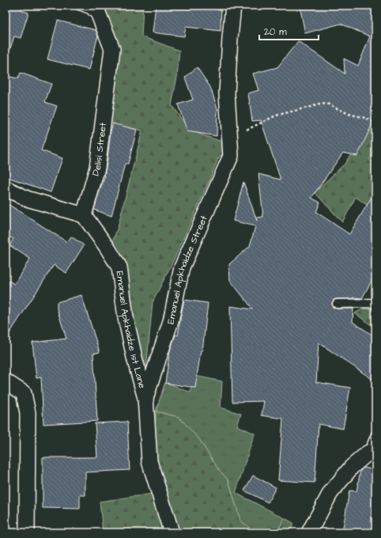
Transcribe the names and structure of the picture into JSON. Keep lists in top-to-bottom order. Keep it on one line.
{"streets":{"street":["Delisi Street","Emanuel Apkhaidze Street","Emanuel Apkhaidze 1st Lane"]},"crossings":[["Delisi Street","Emanuel Apkhaidze 1st Lane"],["Emanuel Apkhaidze Street","Emanuel Apkhaidze 1st Lane"]],"scale_bar":"20 m"}
